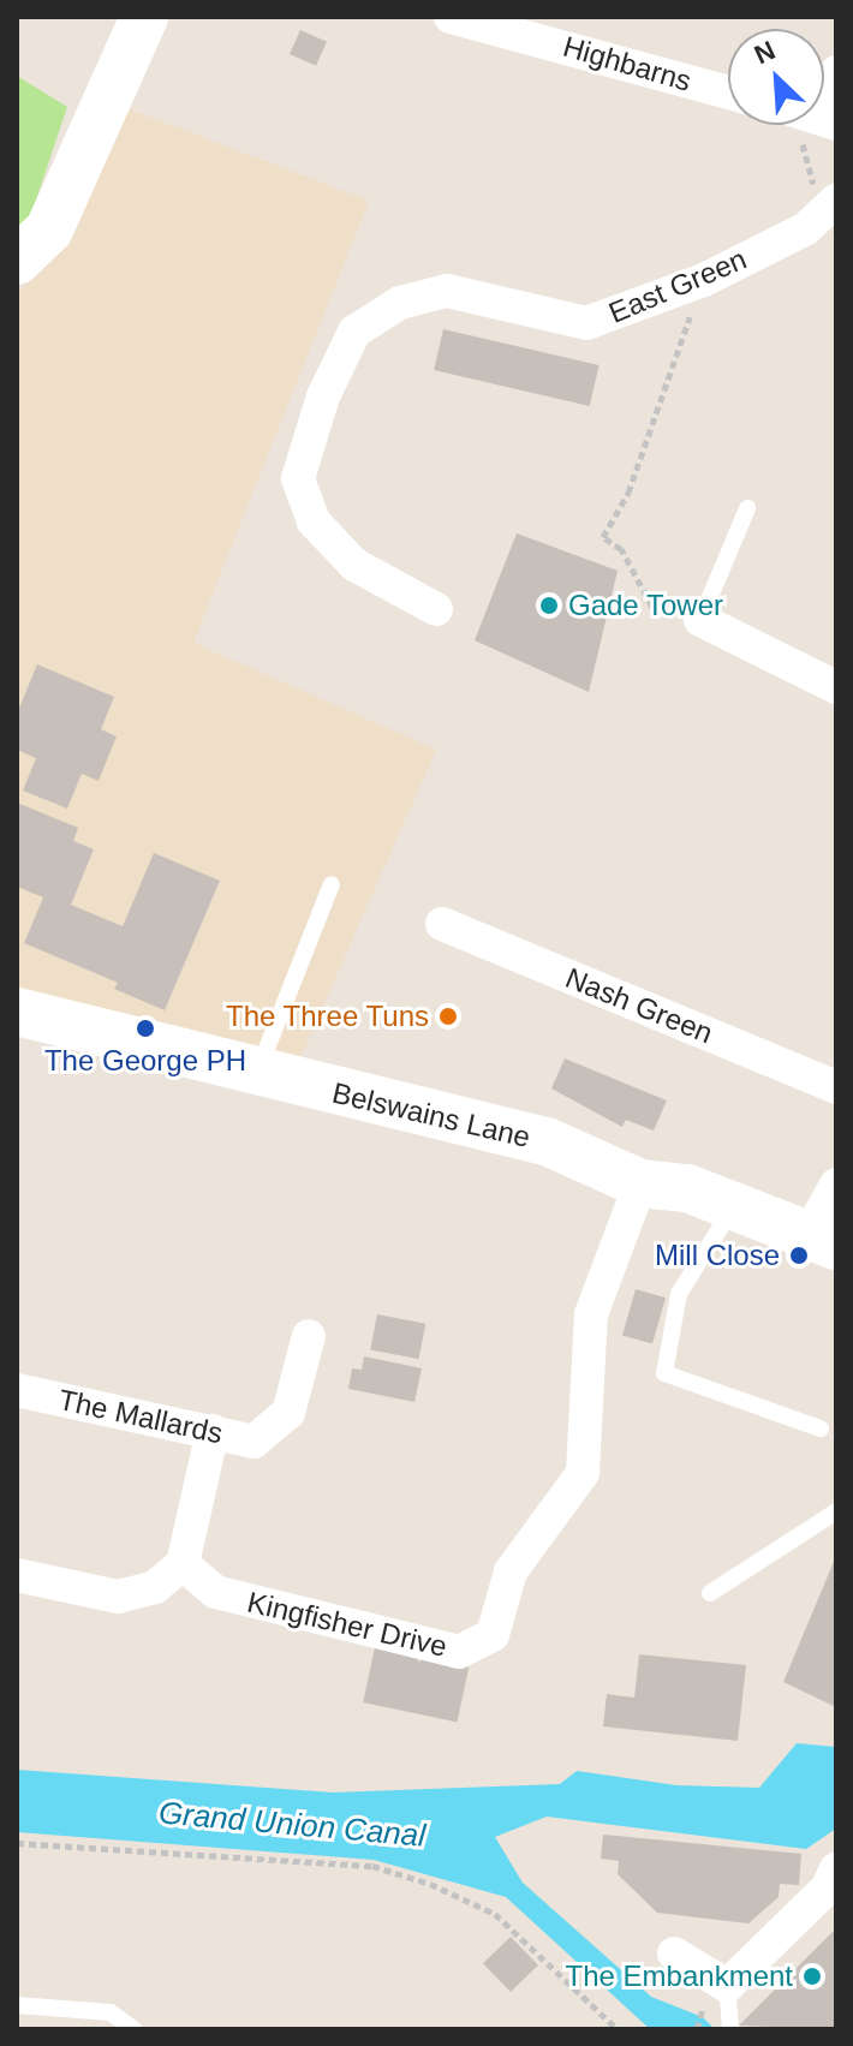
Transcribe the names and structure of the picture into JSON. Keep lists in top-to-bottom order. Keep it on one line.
{"streets":{"street":["Highbarns","East Green","Nash Green","Belswains Lane","The Mallards","Kingfisher Drive"]},"crossings":[["Belswains Lane","Kingfisher Drive"]],"water":["Grand Union Canal"],"places":["Gade Tower","The Three Tuns","The George PH","Mill Close","The Embankment"],"north":"top left"}
